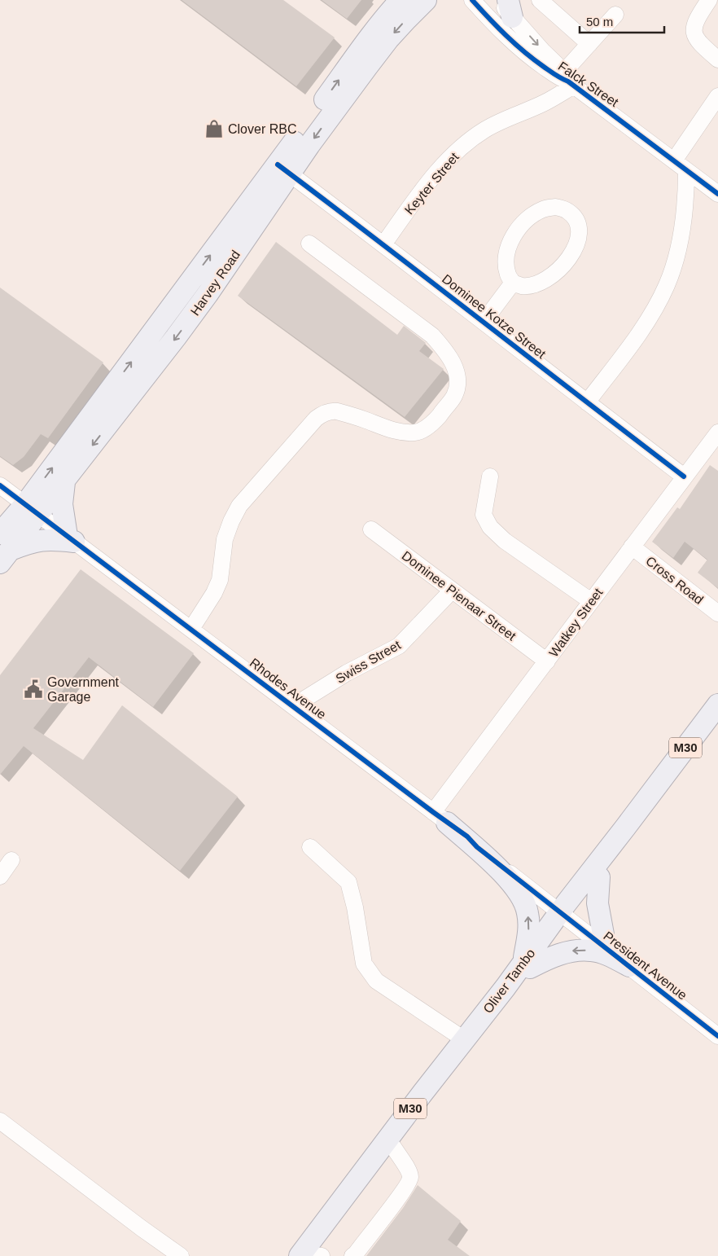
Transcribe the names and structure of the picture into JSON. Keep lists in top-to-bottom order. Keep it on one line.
{"streets":{"main road":["Harvey Road","M30","Oliver Tambo"],"street":["Falck Street","Keyter Street","Dominee Kotze Street","Cross Road","Dominee Pienaar Street","Watkey Street","Swiss Street","Rhodes Avenue","President Avenue"]},"crossings":[["Falck Street","Keyter Street"],["Keyter Street","Dominee Kotze Street"],["Harvey Road","Dominee Kotze Street"],["Harvey Road","Rhodes Avenue"],["Dominee Kotze Street","Watkey Street"],["Cross Road","Watkey Street"],["Dominee Pienaar Street","Watkey Street"],["Dominee Pienaar Street","Swiss Street"],["Watkey Street","Rhodes Avenue"],["Swiss Street","Rhodes Avenue"],["Rhodes Avenue","President Avenue"],["Rhodes Avenue","Oliver Tambo"],["President Avenue","Oliver Tambo"]],"places":{"shop":["Clover RBC"],"public building":["Government Garage"]},"scale_bar":"50 m"}
